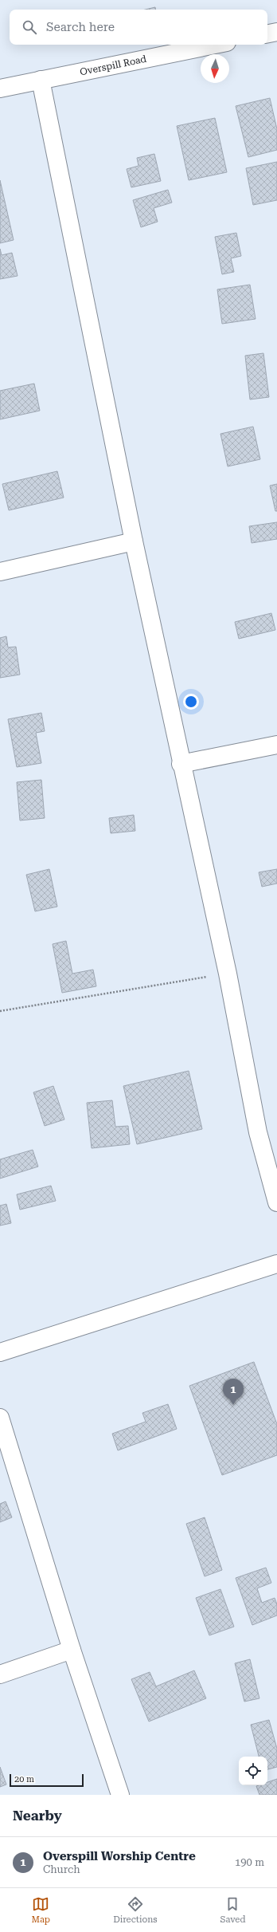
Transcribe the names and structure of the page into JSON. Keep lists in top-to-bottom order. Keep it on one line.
{"streets":{"street":["Overspill Road"]},"scale_bar":"20 m","north":"bottom","page":{"search":"Search here","pins":"1","scale":"20 m","heading":"Nearby","list":[{"mark":"1","name":"Overspill Worship Centre","note":"Church","value":"190 m"}],"nav":["Map","Directions","Saved"]}}
